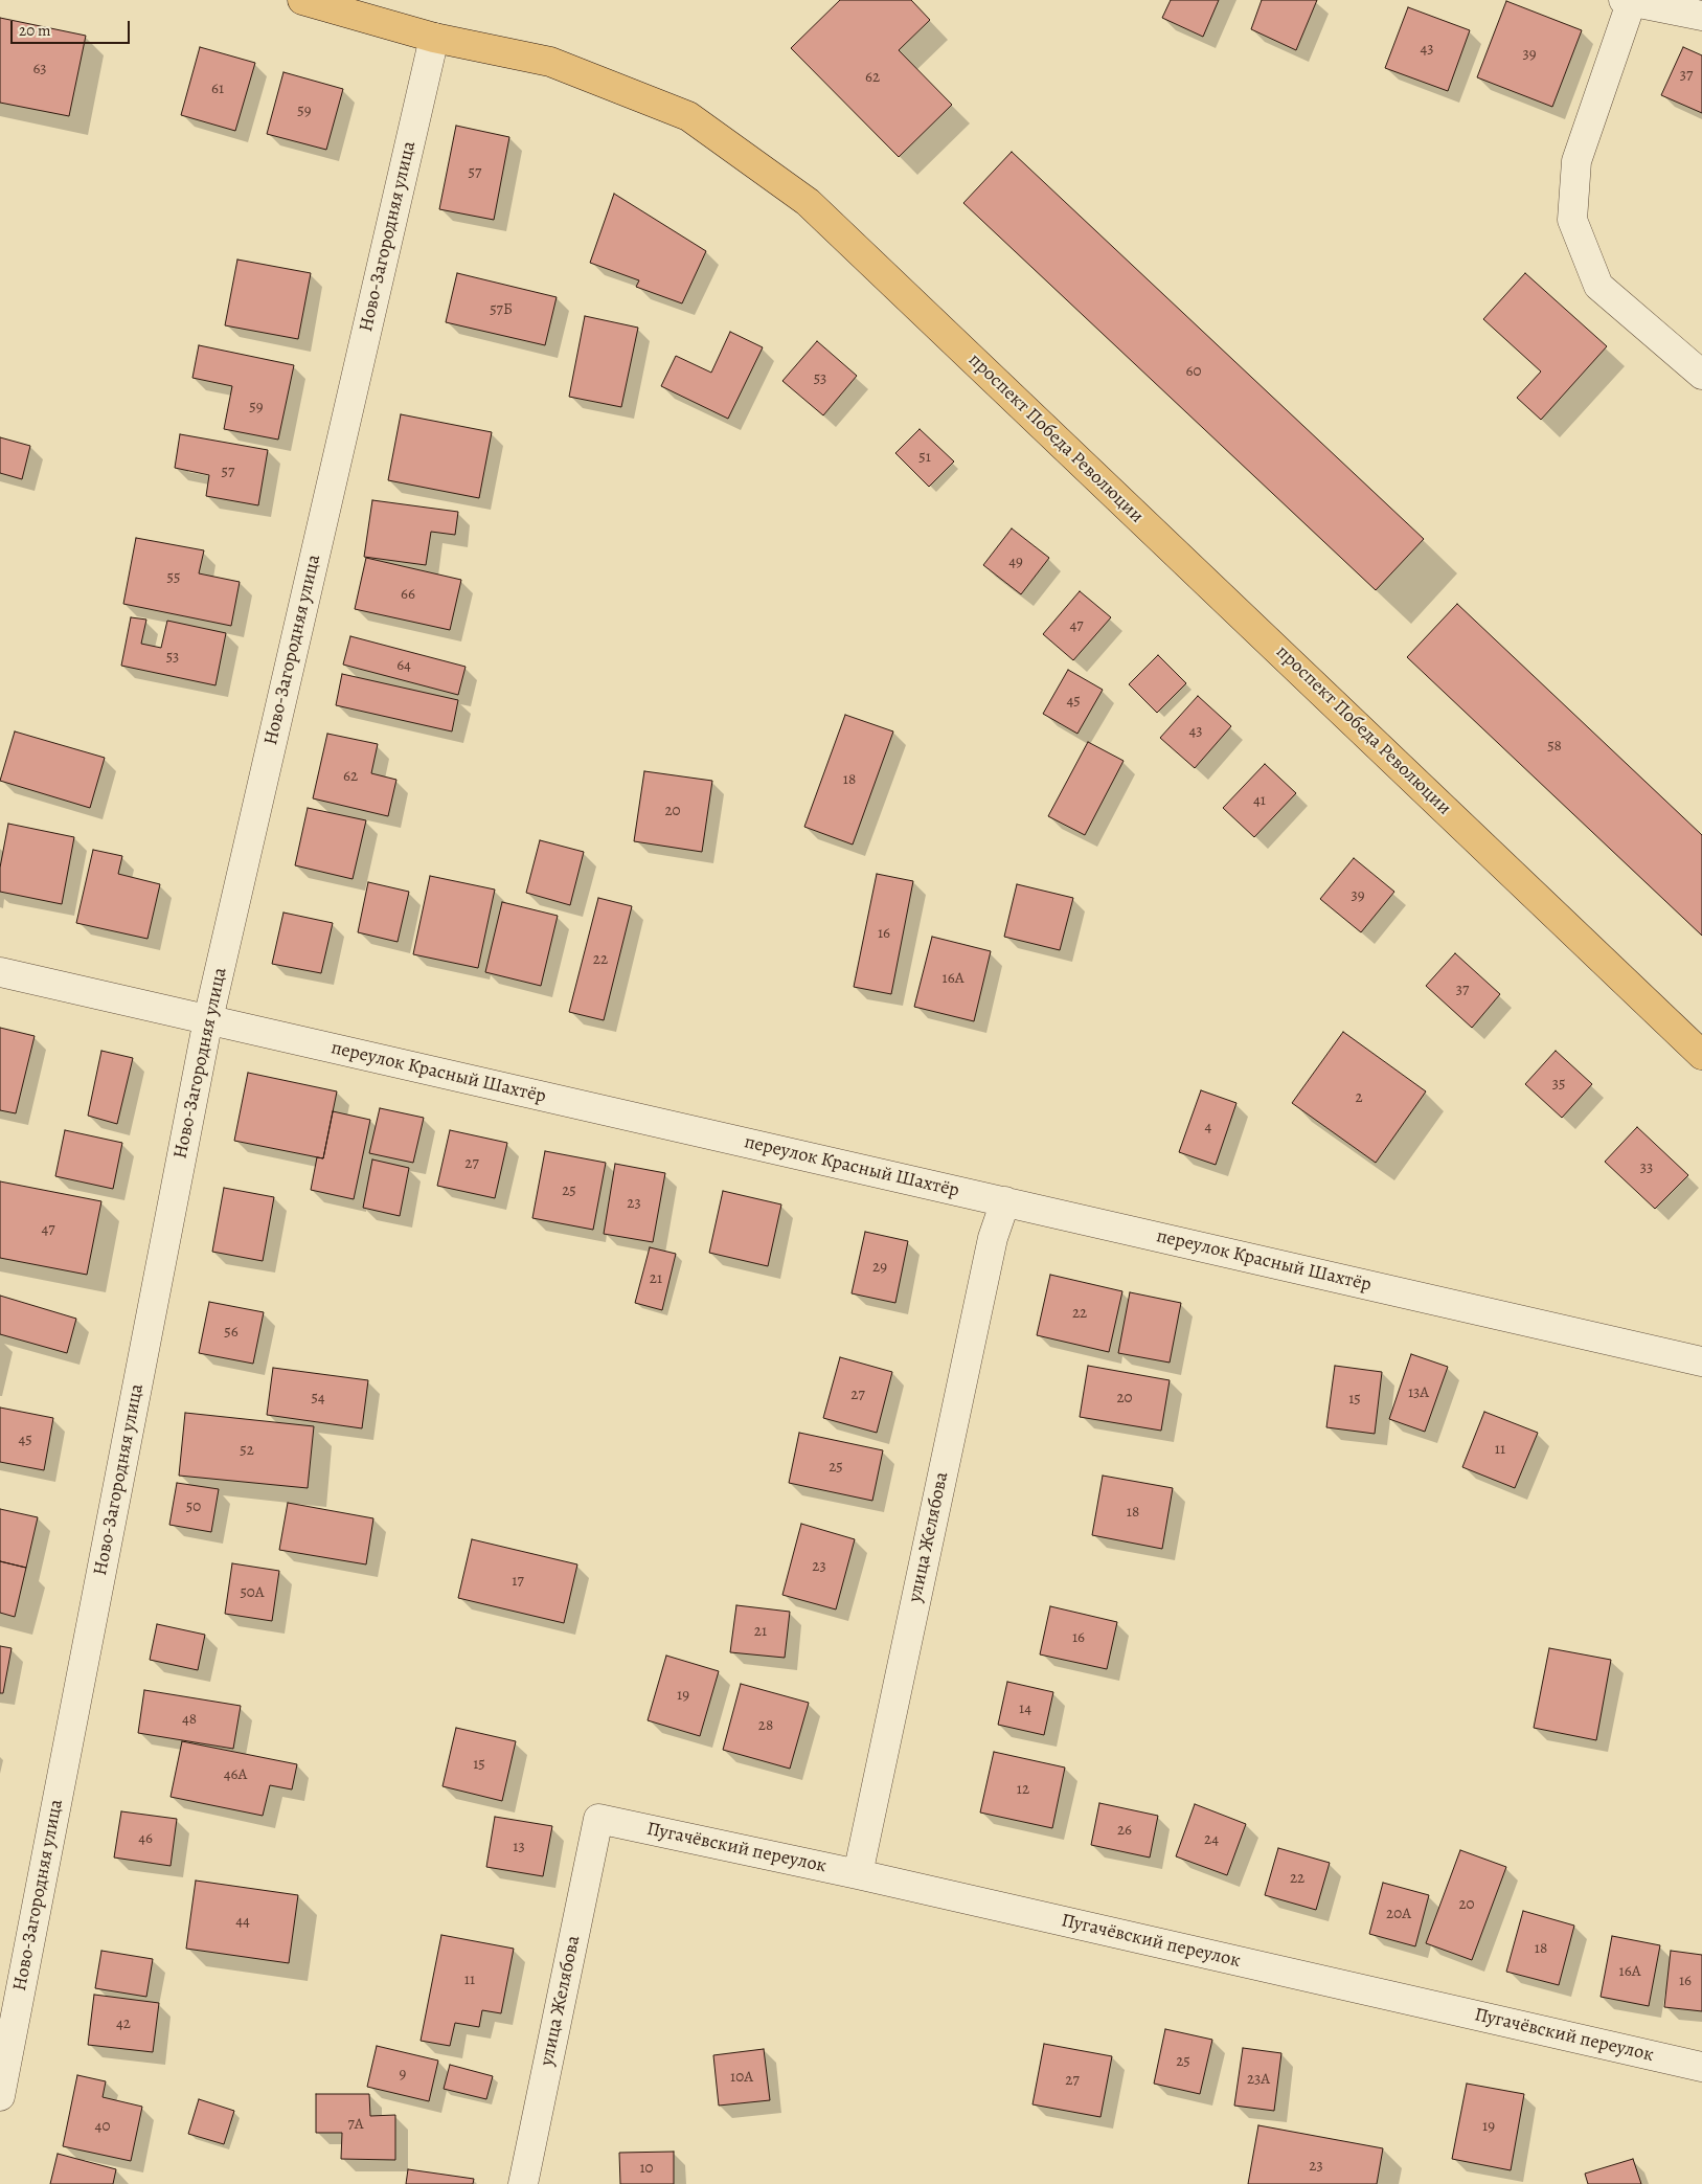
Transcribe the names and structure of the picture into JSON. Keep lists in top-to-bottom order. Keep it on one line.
{"streets":{"main road":["проспект Победа Революции"],"street":["Ново-Загородняя улица","переулок Красный Шахтёр","улица Желябова","Пугачёвский переулок"]},"crossings":[["Ново-Загородняя улица","проспект Победа Революции"],["Ново-Загородняя улица","переулок Красный Шахтёр"],["переулок Красный Шахтёр","улица Желябова"],["улица Желябова","Пугачёвский переулок"]],"house_numbers":["43","39","63","37","62","61","59","57","57Б","60","53","59","51","57","49","55","66","47","53","64","45","43","58","62","18","41","20","39","16","22","16А","37","35","2","4","27","33","25","23","47","29","21","22","56","13А","27","54","20","15","45","11","52","25","50","18","23","17","50А","21","16","19","14","48","28","15","46А","12","26","46","24","13","22","20","20А","44","18","16А","11","16","42","25","9","10А","23А","27","7А","40","19","23","10"],"scale_bar":"20 m"}
